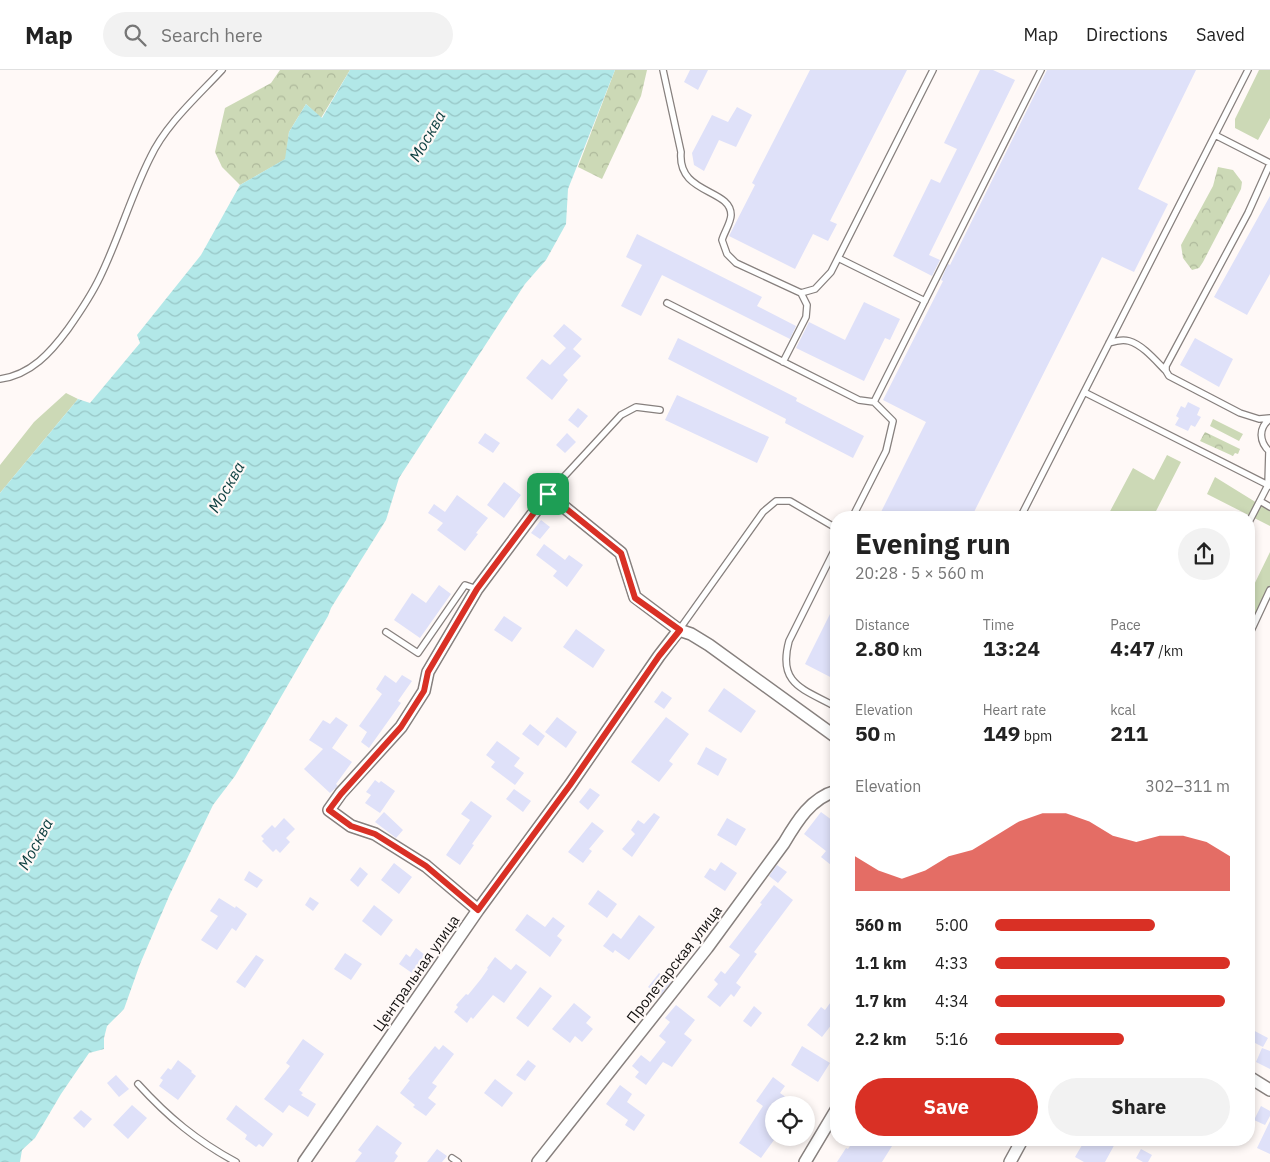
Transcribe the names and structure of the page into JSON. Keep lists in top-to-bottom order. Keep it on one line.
{"streets":{"street":["Пролетарская улица","Центральная улица"]},"water":["Москва"],"page":{"header":"Map","search":"Search here","nav":["Map","Directions","Saved"],"heading":["Evening run","20:28 · 5 × 560 m"],"stats":[["Distance","2.80 km"],["Time","13:24"],["Pace","4:47 /km"],["Elevation","50 m"],["Heart rate","149 bpm"],["kcal","211"]],"chart":["Elevation","302–311 m"],"list":[{"name":"560 m","note":"5:00"},{"name":"1.1 km","note":"4:33"},{"name":"1.7 km","note":"4:34"},{"name":"2.2 km","note":"5:16"}],"buttons":["Save","Share"]}}
